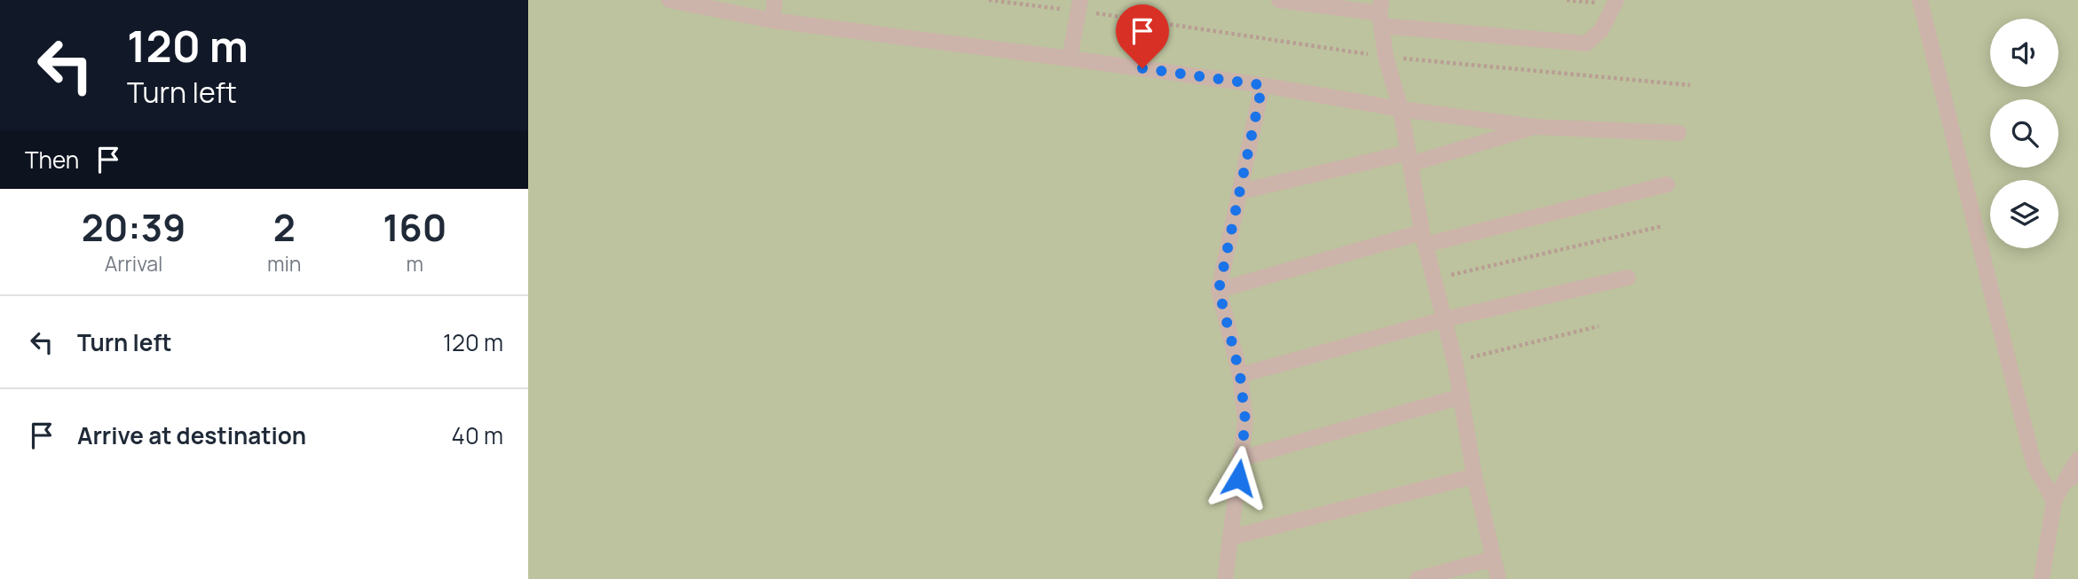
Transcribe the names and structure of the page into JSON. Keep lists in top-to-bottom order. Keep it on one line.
{"page":{"turn":["120 m","Turn left"],"then":"Then","eta":["20:39","Arrival","2","min","160","m"],"list":[{"name":"Turn left","value":"120 m"},{"name":"Arrive at destination","value":"40 m"}]}}
